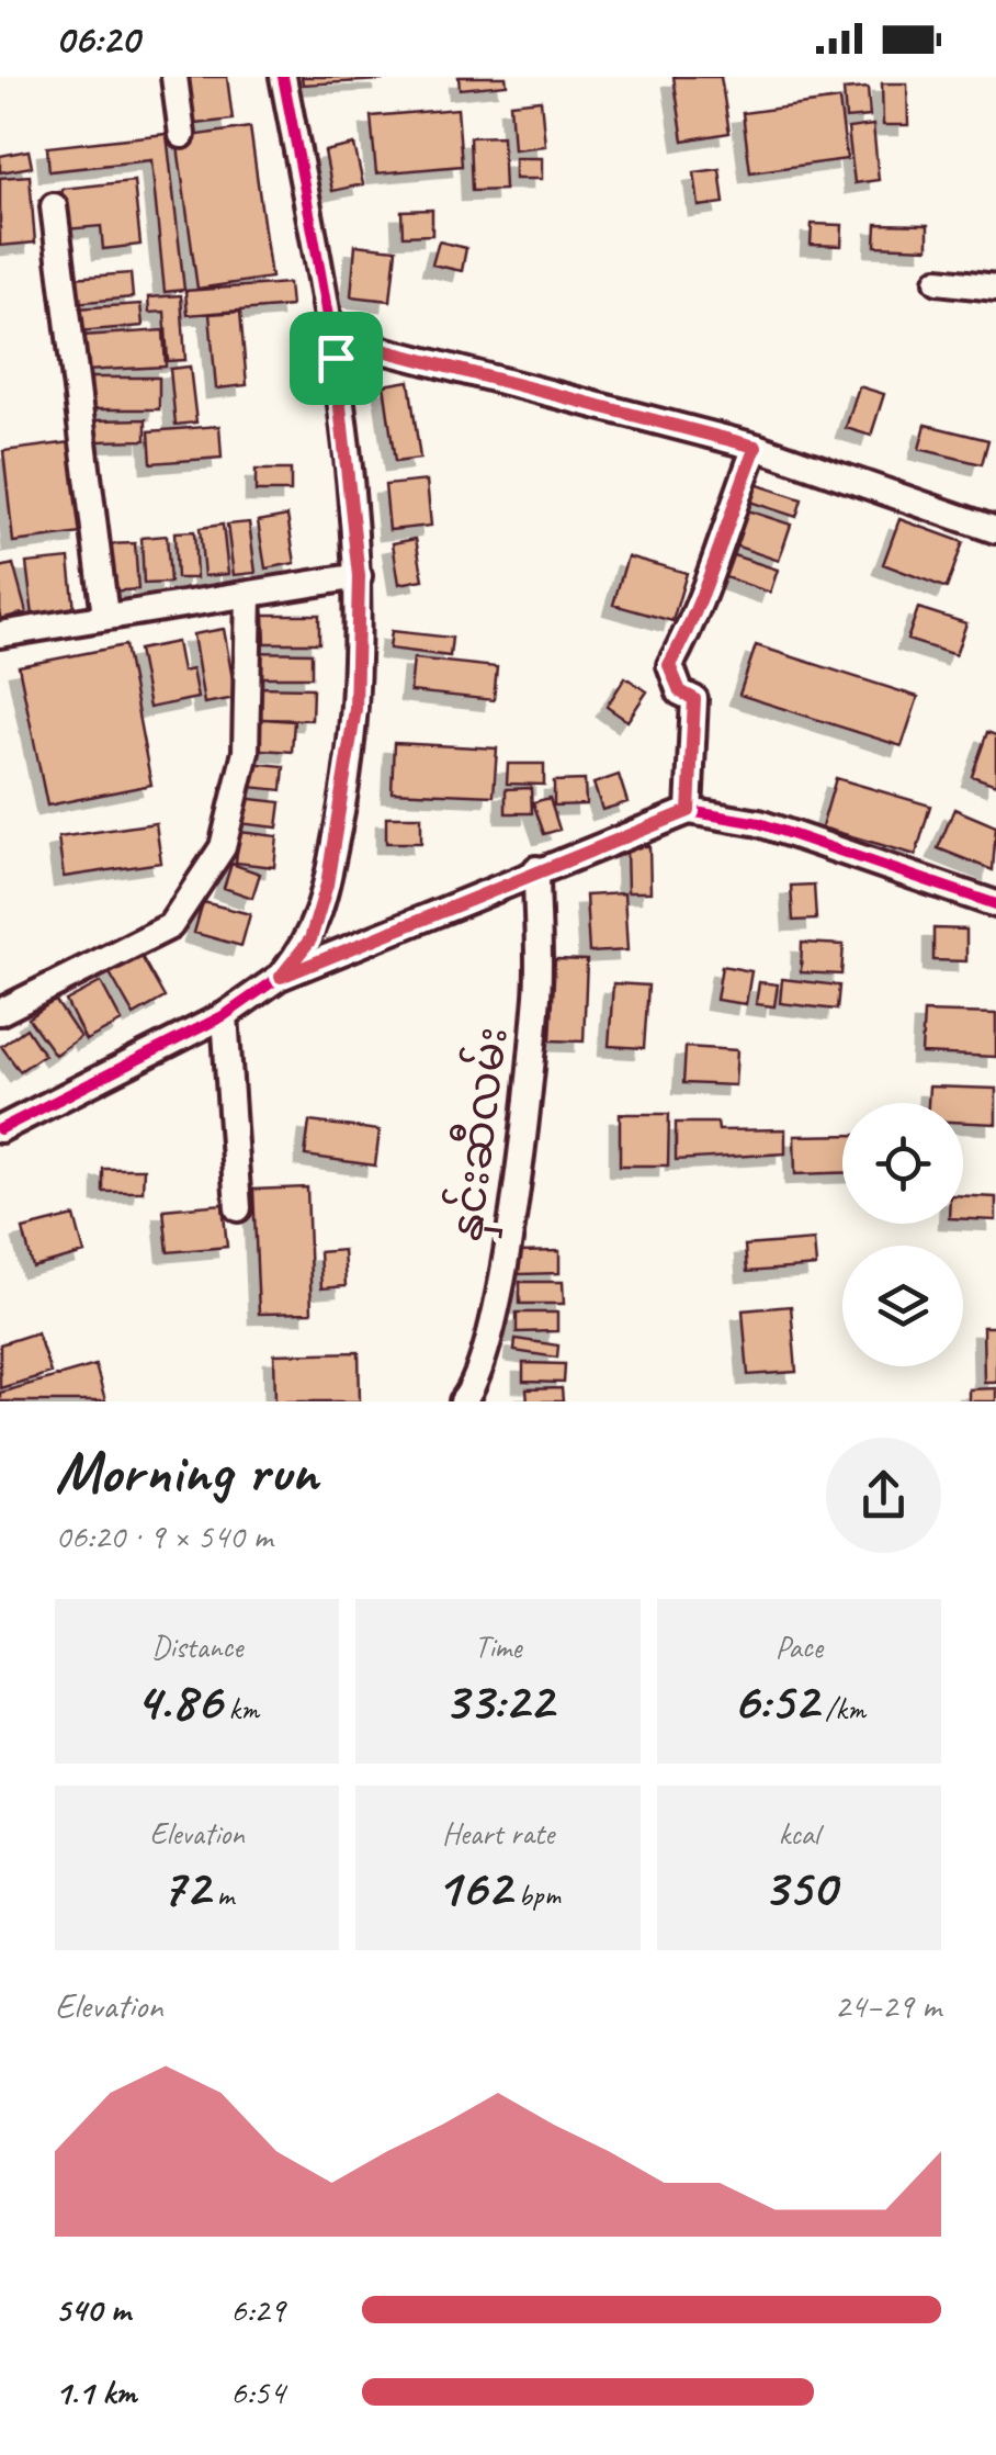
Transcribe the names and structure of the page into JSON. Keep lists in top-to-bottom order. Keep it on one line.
{"streets":{"street":["နှင်းဆီလမ်း"]},"page":{"status":"06:20","heading":["Morning run","06:20 · 9 × 540 m"],"stats":[["Distance","4.86 km"],["Time","33:22"],["Pace","6:52 /km"],["Elevation","72 m"],["Heart rate","162 bpm"],["kcal","350"]],"chart":["Elevation","24–29 m"],"list":[{"name":"540 m","note":"6:29"},{"name":"1.1 km","note":"6:54"}]}}
